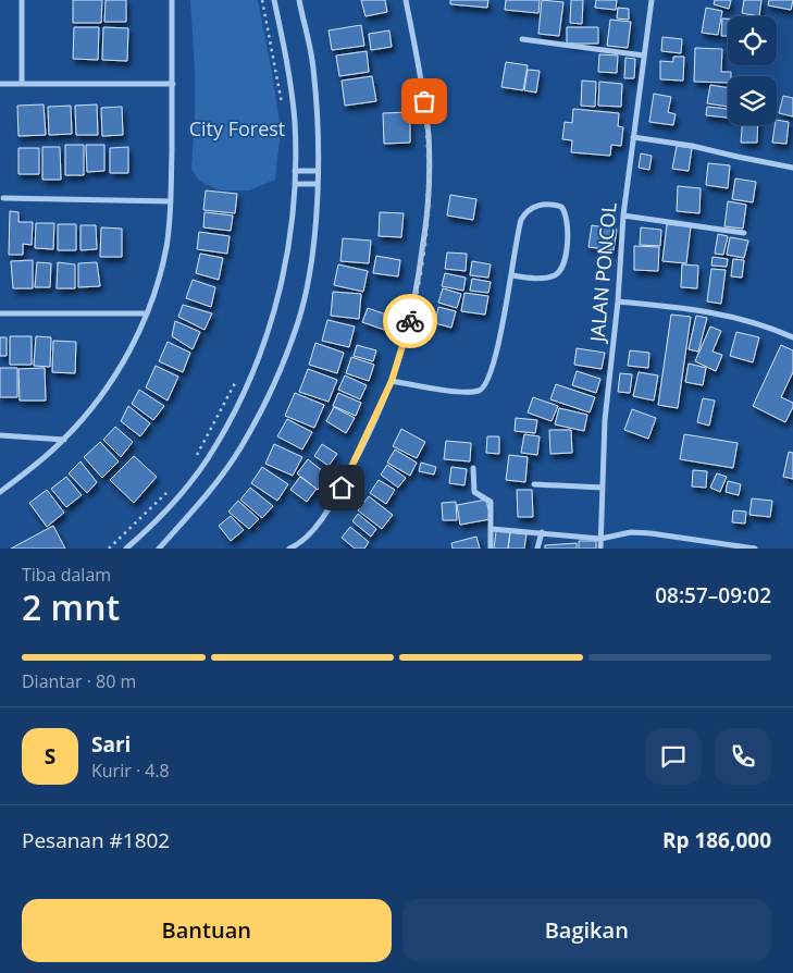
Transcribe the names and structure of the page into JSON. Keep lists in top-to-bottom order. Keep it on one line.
{"streets":{"street":["JALAN PONCOL"]},"parks":["City Forest"],"page":{"heading":["2 mnt","Tiba dalam","08:57–09:02"],"panel":["Sari","Kurir · 4.8","Pesanan #1802","Rp 186,000"],"bar":"Diantar · 80 m","round":"S","buttons":["Bantuan","Bagikan"]}}
